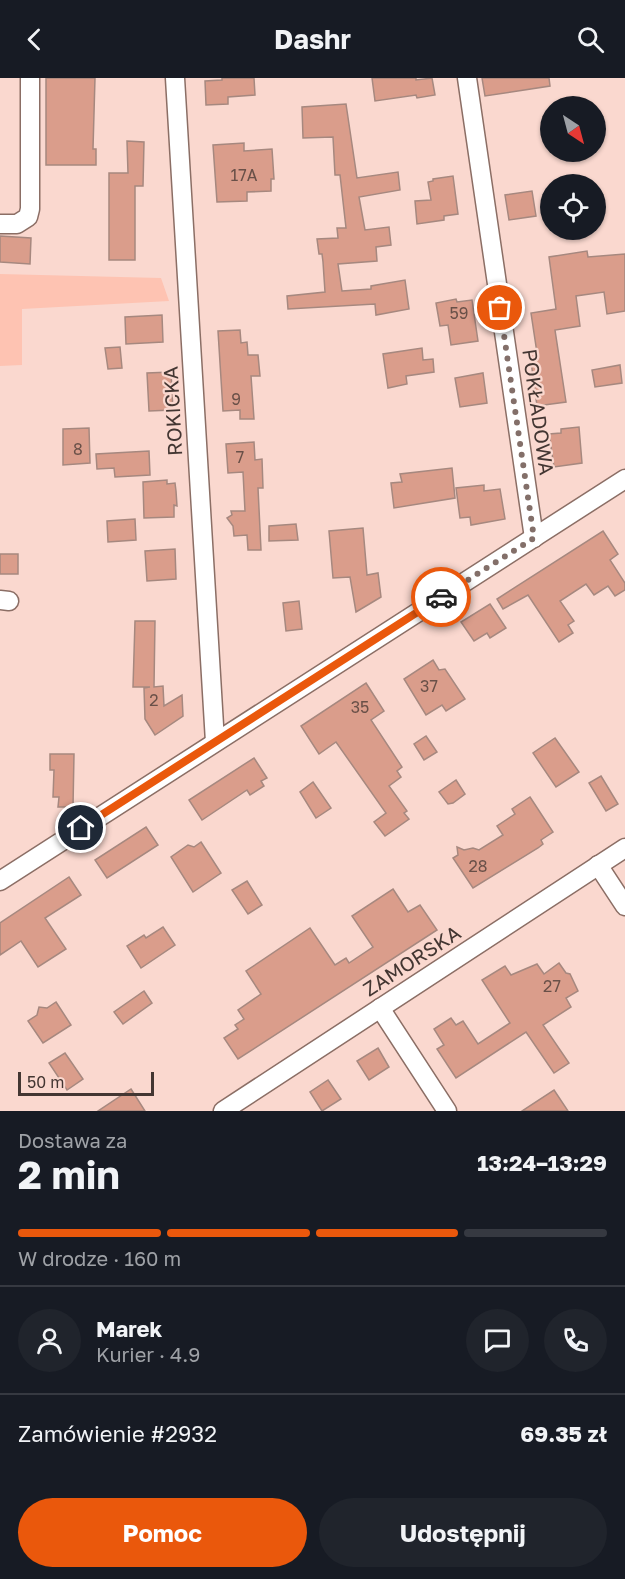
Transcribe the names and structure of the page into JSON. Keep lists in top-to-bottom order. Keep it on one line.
{"streets":{"street":["ROKICKA","POKŁADOWA","ZAMORSKA"]},"house_numbers":["17A","59","9","8","7","37","2","35","28","27"],"scale_bar":"50 m","north":"bottom right","page":{"header":"Dashr","scale":"50 m","heading":["2 min","Dostawa za","13:24–13:29"],"panel":["Marek","Kurier · 4.9","Zamówienie #2932","69.35 zł"],"bar":"W drodze · 160 m","buttons":["Pomoc","Udostępnij"]}}
